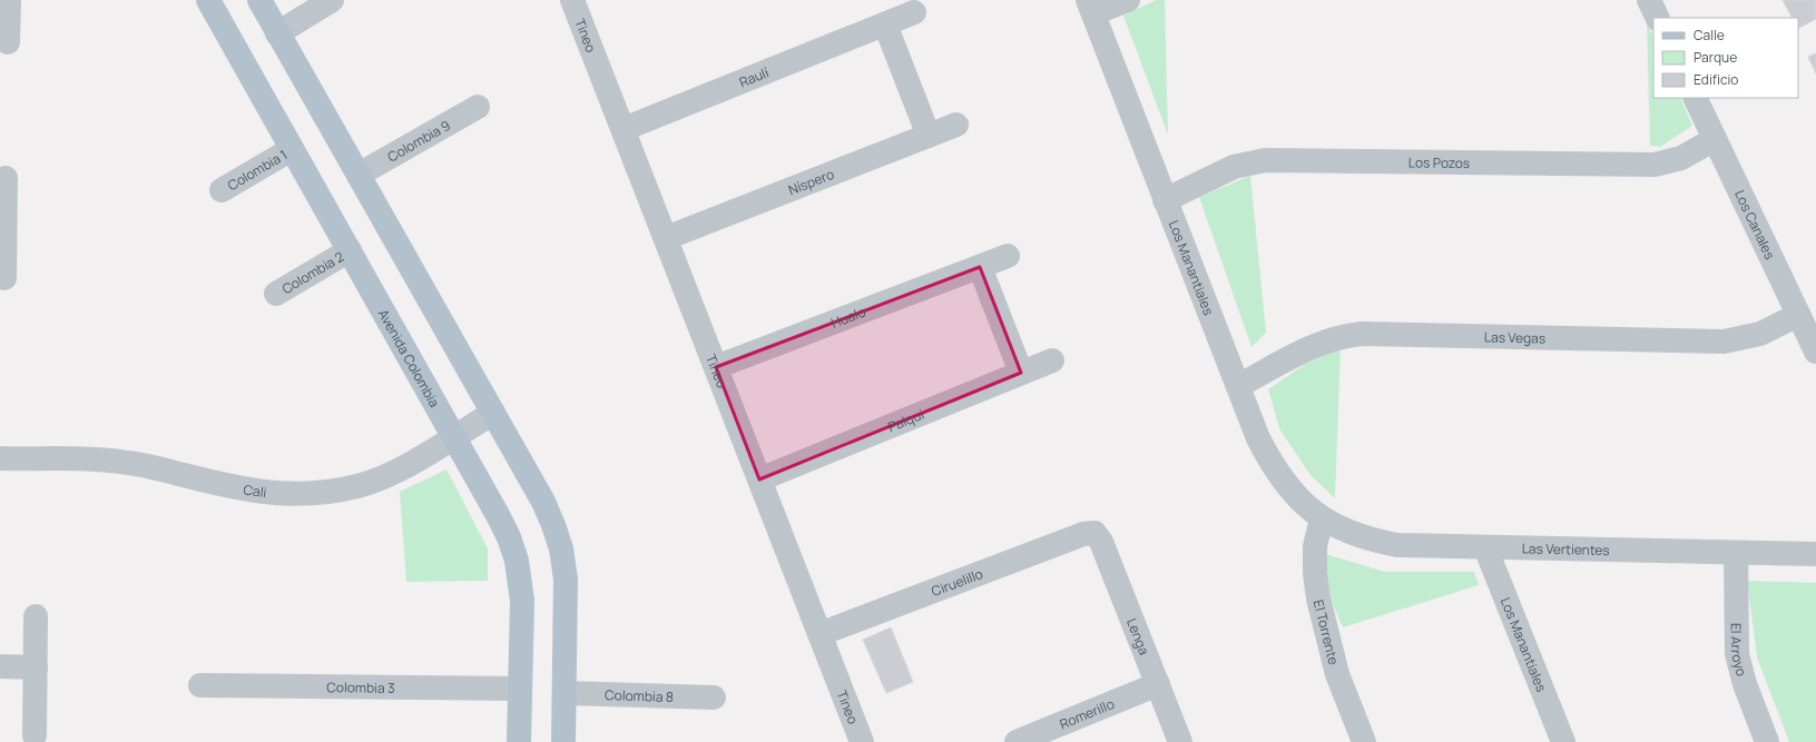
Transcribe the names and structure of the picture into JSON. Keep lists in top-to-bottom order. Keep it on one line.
{"streets":{"main road":["Avenida Colombia"],"street":["Tineo","Raulí","Colombia 9","Los Pozos","Colombia 1","Níspero","Los Canales","Los Manantiales","Colombia 2","Hualo","Las Vegas","Palqui","Cali","Las Vertientes","Ciruelillo","El Torrente","Lenga","El Arroyo","Colombia 3","Colombia 8","Romerillo"]},"crossings":[["Tineo","Raulí"],["Tineo","Níspero"],["Tineo","Hualo"],["Tineo","Palqui"],["Tineo","Ciruelillo"],["Los Pozos","Los Canales"],["Los Pozos","Los Manantiales"],["Colombia 1","Avenida Colombia"],["Los Canales","Las Vegas"],["Los Manantiales","Las Vegas"],["Los Manantiales","Las Vertientes"],["Los Manantiales","El Torrente"],["Colombia 2","Avenida Colombia"],["Avenida Colombia","Cali"],["Avenida Colombia","Colombia 3"],["Las Vertientes","El Torrente"],["Las Vertientes","El Arroyo"],["Ciruelillo","Lenga"],["Lenga","Romerillo"]],"legend":["Calle","Parque","Edificio"]}
